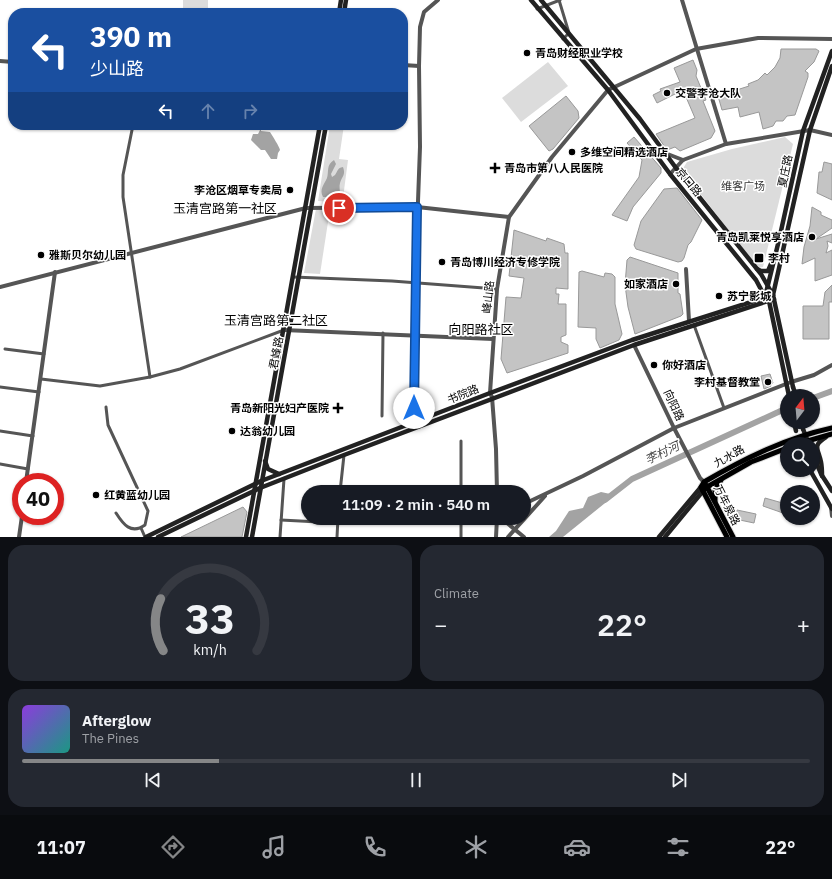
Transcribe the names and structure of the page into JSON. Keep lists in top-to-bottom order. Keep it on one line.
{"streets":{"main road":["夏庄路","京口路","君峰路","书院路","九水路","万年泉路"],"street":["峰山路","向阳路"]},"crossings":[["夏庄路","京口路"],["夏庄路","书院路"],["京口路","峰山路"],["京口路","书院路"],["峰山路","书院路"],["君峰路","书院路"],["书院路","向阳路"],["向阳路","九水路"],["向阳路","万年泉路"],["九水路","万年泉路"]],"districts":["玉清宫路第一社区","玉清宫路第二社区","向阳路社区"],"water":["李村河"],"parks":["维客广场"],"places":{"other":["青岛财经职业学校","交警李沧大队","多维空间精选酒店","李沧区烟草专卖局","青岛凯莱悦享酒店","雅斯贝尔幼儿园","青岛博川经济专修学院","如家酒店","苏宁影城","你好酒店","李村基督教堂","达翁幼儿园","红黄蓝幼儿园"],"health":["青岛市第八人民医院","青岛新阳光妇产医院"],"transit":["李村"]},"north":"top","page":{"turn":["390 m","少山路"],"limit":"40","trip":"11:09 · 2 min · 540 m","tile":"Climate","heat":["−","22°","+"],"song":["Afterglow","The Pines"],"tabs":["11:07","22°"],"gauge":["33","km/h"]}}
